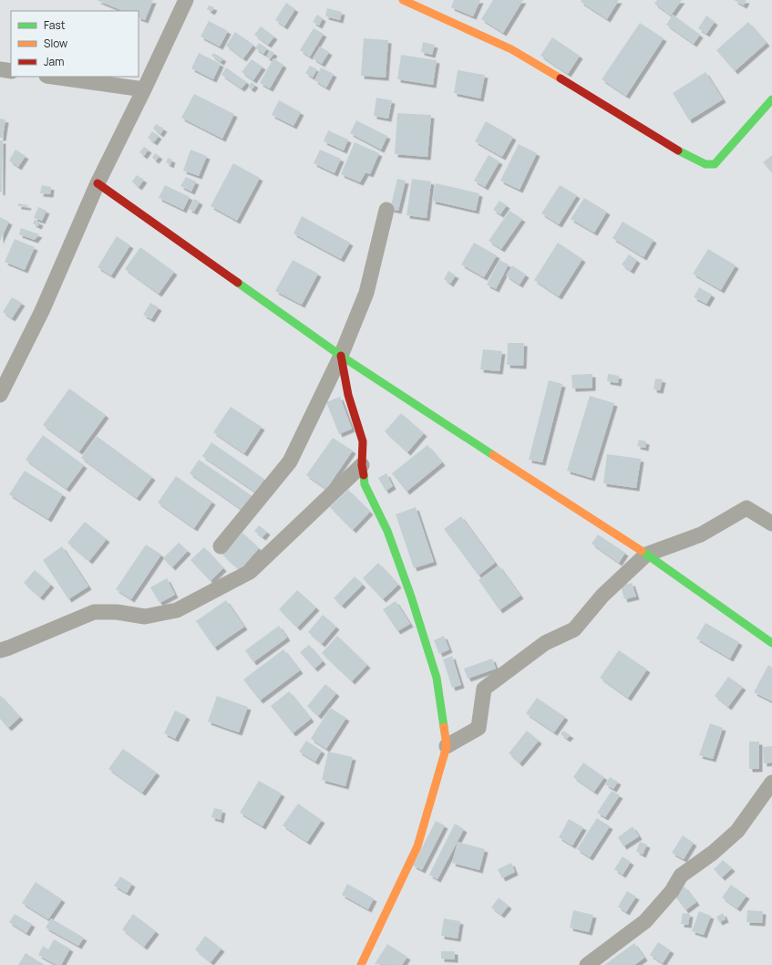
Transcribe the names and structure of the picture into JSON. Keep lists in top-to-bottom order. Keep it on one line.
{"legend":["Fast","Slow","Jam"]}
